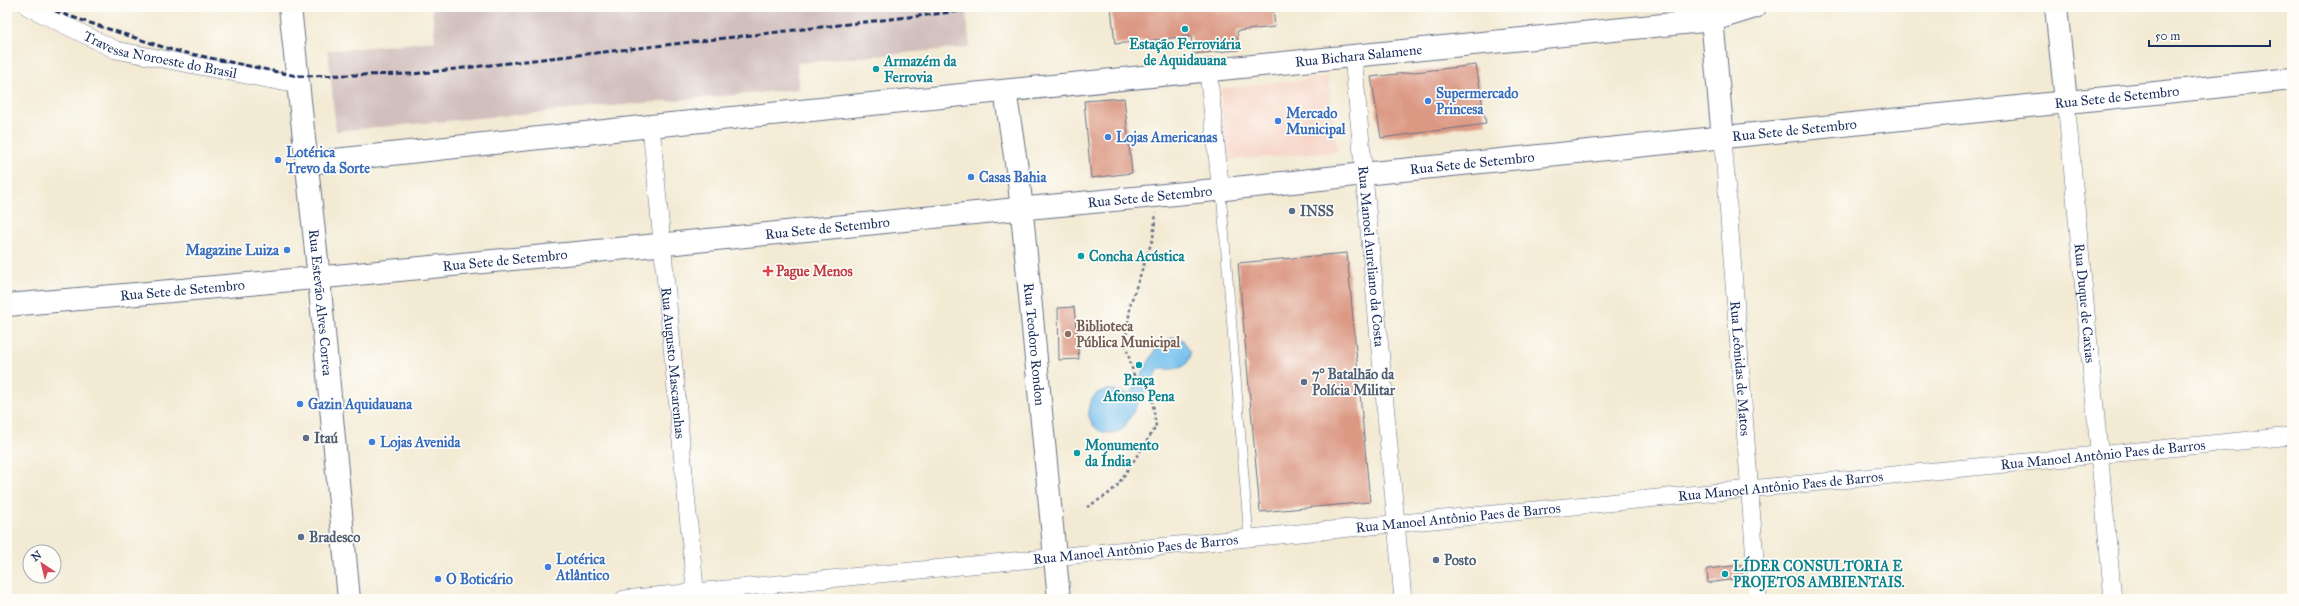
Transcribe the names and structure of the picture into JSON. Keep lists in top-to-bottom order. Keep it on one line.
{"streets":{"main road":["Rua Bichara Salamene","Rua Sete de Setembro","Rua Estevão Alves Correa","Rua Duque de Caxias","Rua Teodoro Rondon"],"street":["Travessa Noroeste do Brasil","Rua Manoel Aureliano da Costa","Rua Augusto Mascarenhas","Rua Leônidas de Matos","Rua Manoel Antônio Paes de Barros"]},"crossings":[["Travessa Noroeste do Brasil","Rua Estevão Alves Correa"],["Rua Bichara Salamene","Rua Manoel Aureliano da Costa"],["Rua Bichara Salamene","Rua Estevão Alves Correa"],["Rua Bichara Salamene","Rua Teodoro Rondon"],["Rua Bichara Salamene","Rua Augusto Mascarenhas"],["Rua Sete de Setembro","Rua Manoel Aureliano da Costa"],["Rua Sete de Setembro","Rua Estevão Alves Correa"],["Rua Sete de Setembro","Rua Duque de Caxias"],["Rua Sete de Setembro","Rua Teodoro Rondon"],["Rua Sete de Setembro","Rua Augusto Mascarenhas"],["Rua Sete de Setembro","Rua Leônidas de Matos"],["Rua Manoel Aureliano da Costa","Rua Manoel Antônio Paes de Barros"],["Rua Duque de Caxias","Rua Manoel Antônio Paes de Barros"],["Rua Teodoro Rondon","Rua Manoel Antônio Paes de Barros"],["Rua Augusto Mascarenhas","Rua Manoel Antônio Paes de Barros"],["Rua Leônidas de Matos","Rua Manoel Antônio Paes de Barros"]],"places":{"other":["Estação Ferroviária de Aquidauana","Armazém da Ferrovia","Supermercado Princesa","Mercado Municipal","Lojas Americanas","Lotérica Trevo da Sorte","Casas Bahia","INSS","Magazine Luiza","Concha Acústica","Biblioteca Pública Municipal","Praça Afonso Pena","7° Batalhão da Polícia Militar","Gazin Aquidauana","Itaú","Lojas Avenida","Monumento da Índia","Bradesco","Posto","Lotérica Atlântico","LÍDER CONSULTORIA E PROJETOS AMBIENTAIS.","O Boticário"],"health":["Pague Menos"]},"scale_bar":"50 m","north":"top left"}
